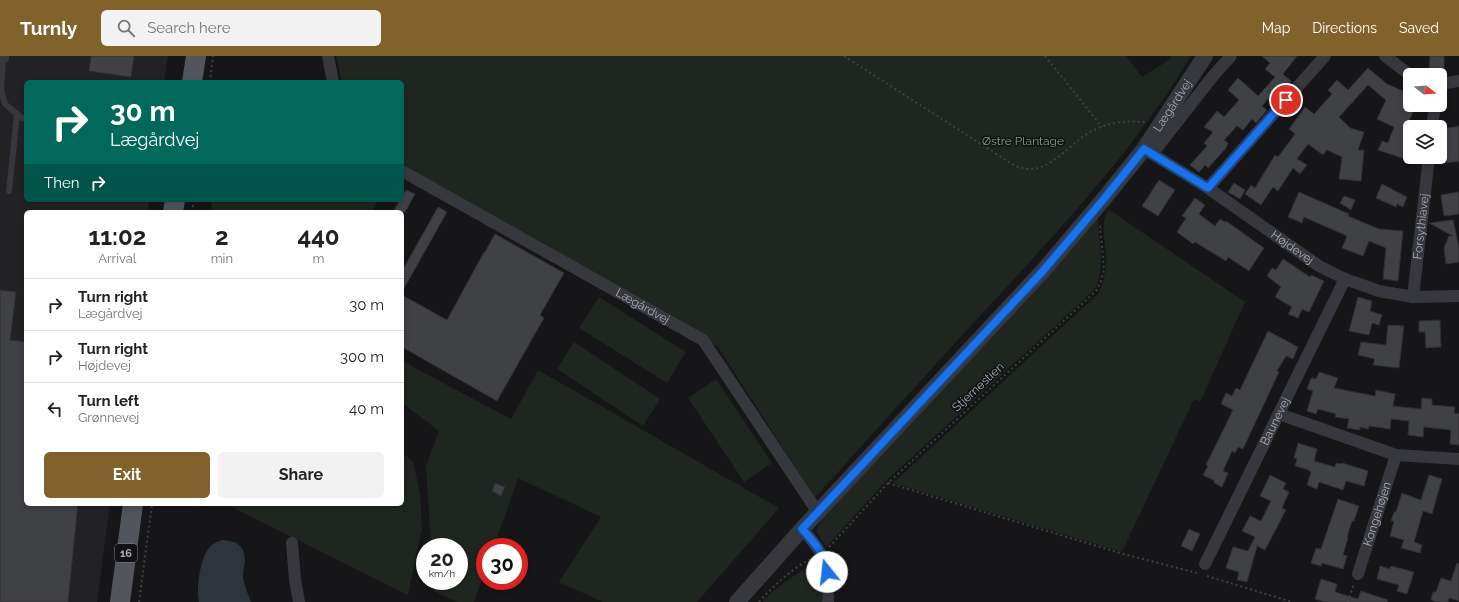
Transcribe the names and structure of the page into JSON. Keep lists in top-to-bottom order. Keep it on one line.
{"streets":{"main road":["16"],"street":["Lægårdvej","Forsythiavej","Højdevej","Baunevej","Kongehøjen"],"path":["Stjernestien"]},"crossings":[["Lægårdvej","Højdevej"],["Forsythiavej","Højdevej"],["Højdevej","Baunevej"]],"parks":["Østre Plantage"],"north":"right","page":{"header":"Turnly","search":"Search here","nav":["Map","Directions","Saved"],"turn":["30 m","Lægårdvej"],"then":"Then","eta":["11:02","Arrival","2","min","440","m"],"list":[{"name":"Turn right","note":"Lægårdvej","value":"30 m"},{"name":"Turn right","note":"Højdevej","value":"300 m"},{"name":"Turn left","note":"Grønnevej","value":"40 m"}],"buttons":["Exit","Share"],"speed":"20 km/h","limit":"30"}}
